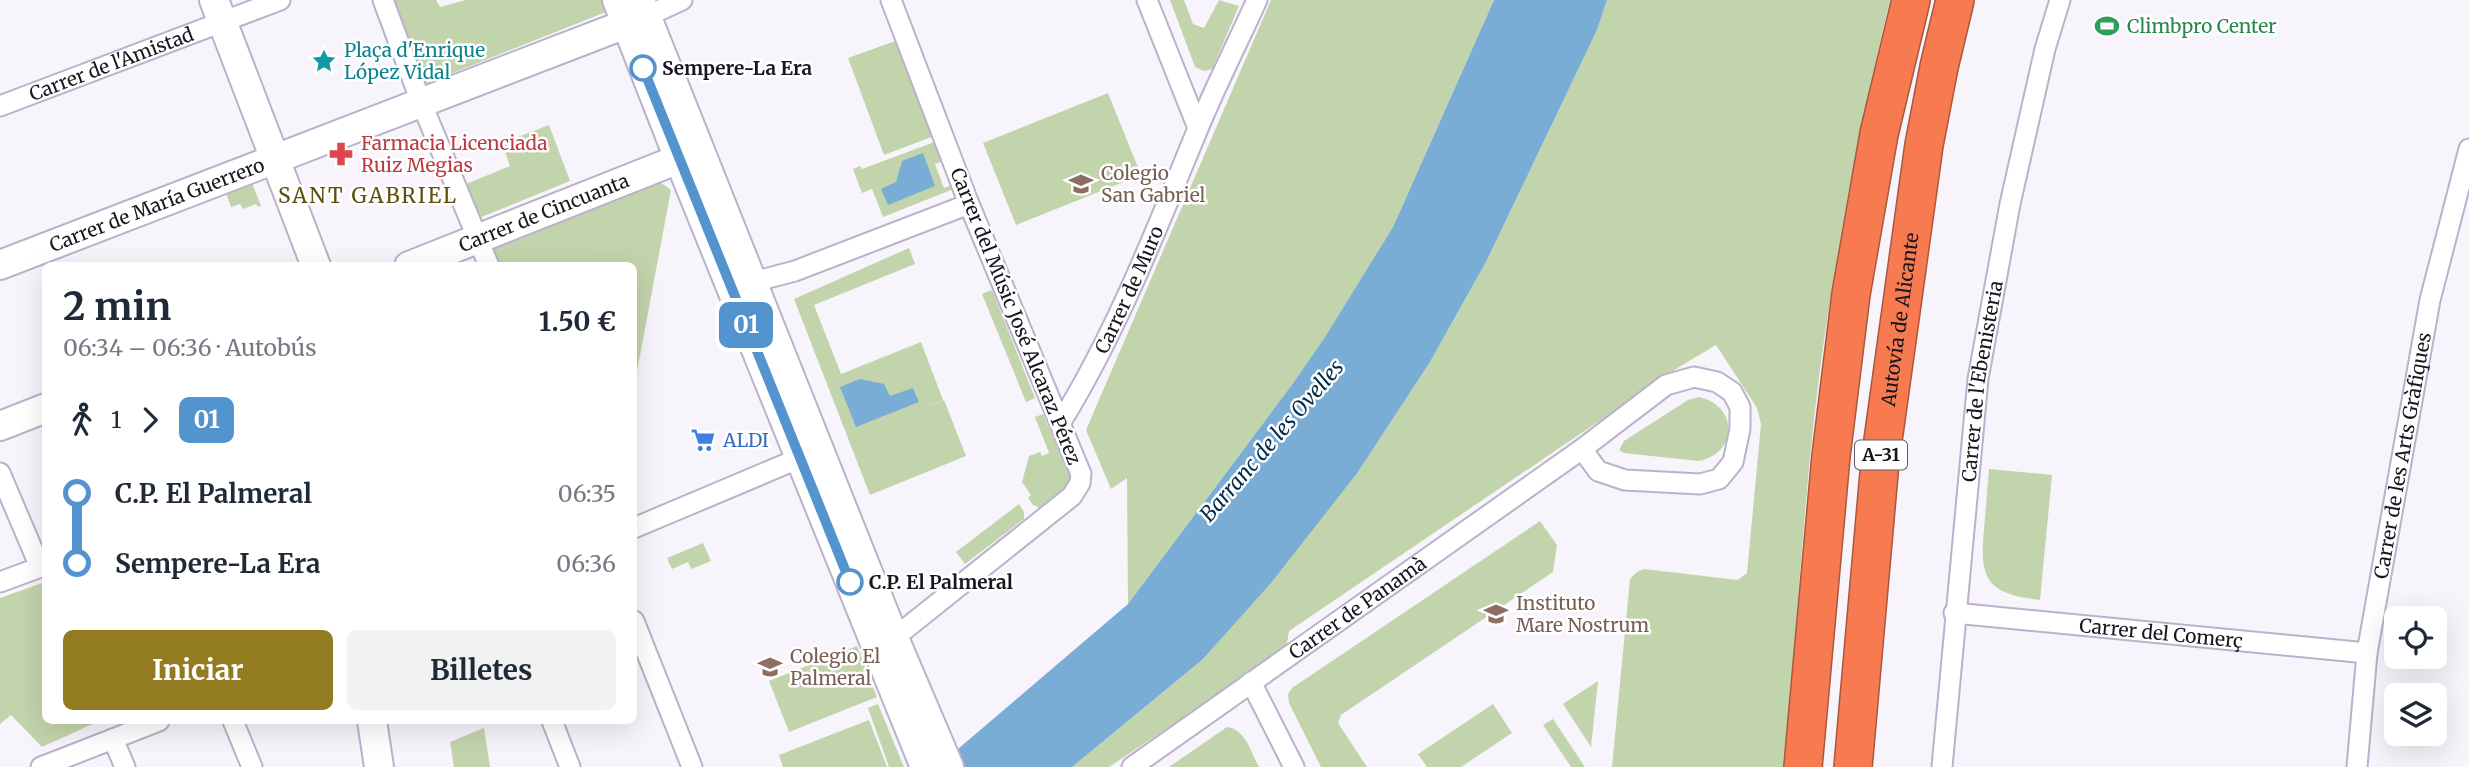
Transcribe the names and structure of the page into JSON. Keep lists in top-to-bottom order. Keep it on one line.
{"streets":{"highway":["Autovía de Alicante","A-31"],"street":["Carrer de l'Amistad","Carrer de María Guerrero","Carrer de Cincuanta","Carrer de Muro","Carrer del Músic José Alcaraz Pérez","Carrer de l'Ebenisteria","Carrer de les Arts Gràfiques","Carrer de Panamà","Carrer del Comerç"]},"crossings":[["Carrer de Muro","Carrer del Músic José Alcaraz Pérez"],["Carrer de l'Ebenisteria","Carrer del Comerç"],["Carrer de les Arts Gràfiques","Carrer del Comerç"]],"districts":["SANT GABRIEL"],"water":["Barranc de les Ovelles"],"places":{"sports":["Climbpro Center"],"place":["Plaça d'Enrique López Vidal"],"other":["Sempere-La Era","C.P. El Palmeral"],"pharmacy":["Farmacia Licenciada Ruiz Megias"],"school or university":["Colegio San Gabriel","Instituto Mare Nostrum","Colegio El Palmeral"],"supermarket":["ALDI"]},"lines":["bus line 01"],"page":{"on_map":"01","heading":["2 min","06:34 – 06:36 · Autobús","1.50 €"],"legs":["1","01"],"list":[{"name":"C.P. El Palmeral","value":"06:35"},{"name":"Sempere-La Era","value":"06:36"}],"buttons":["Iniciar","Billetes"]}}
